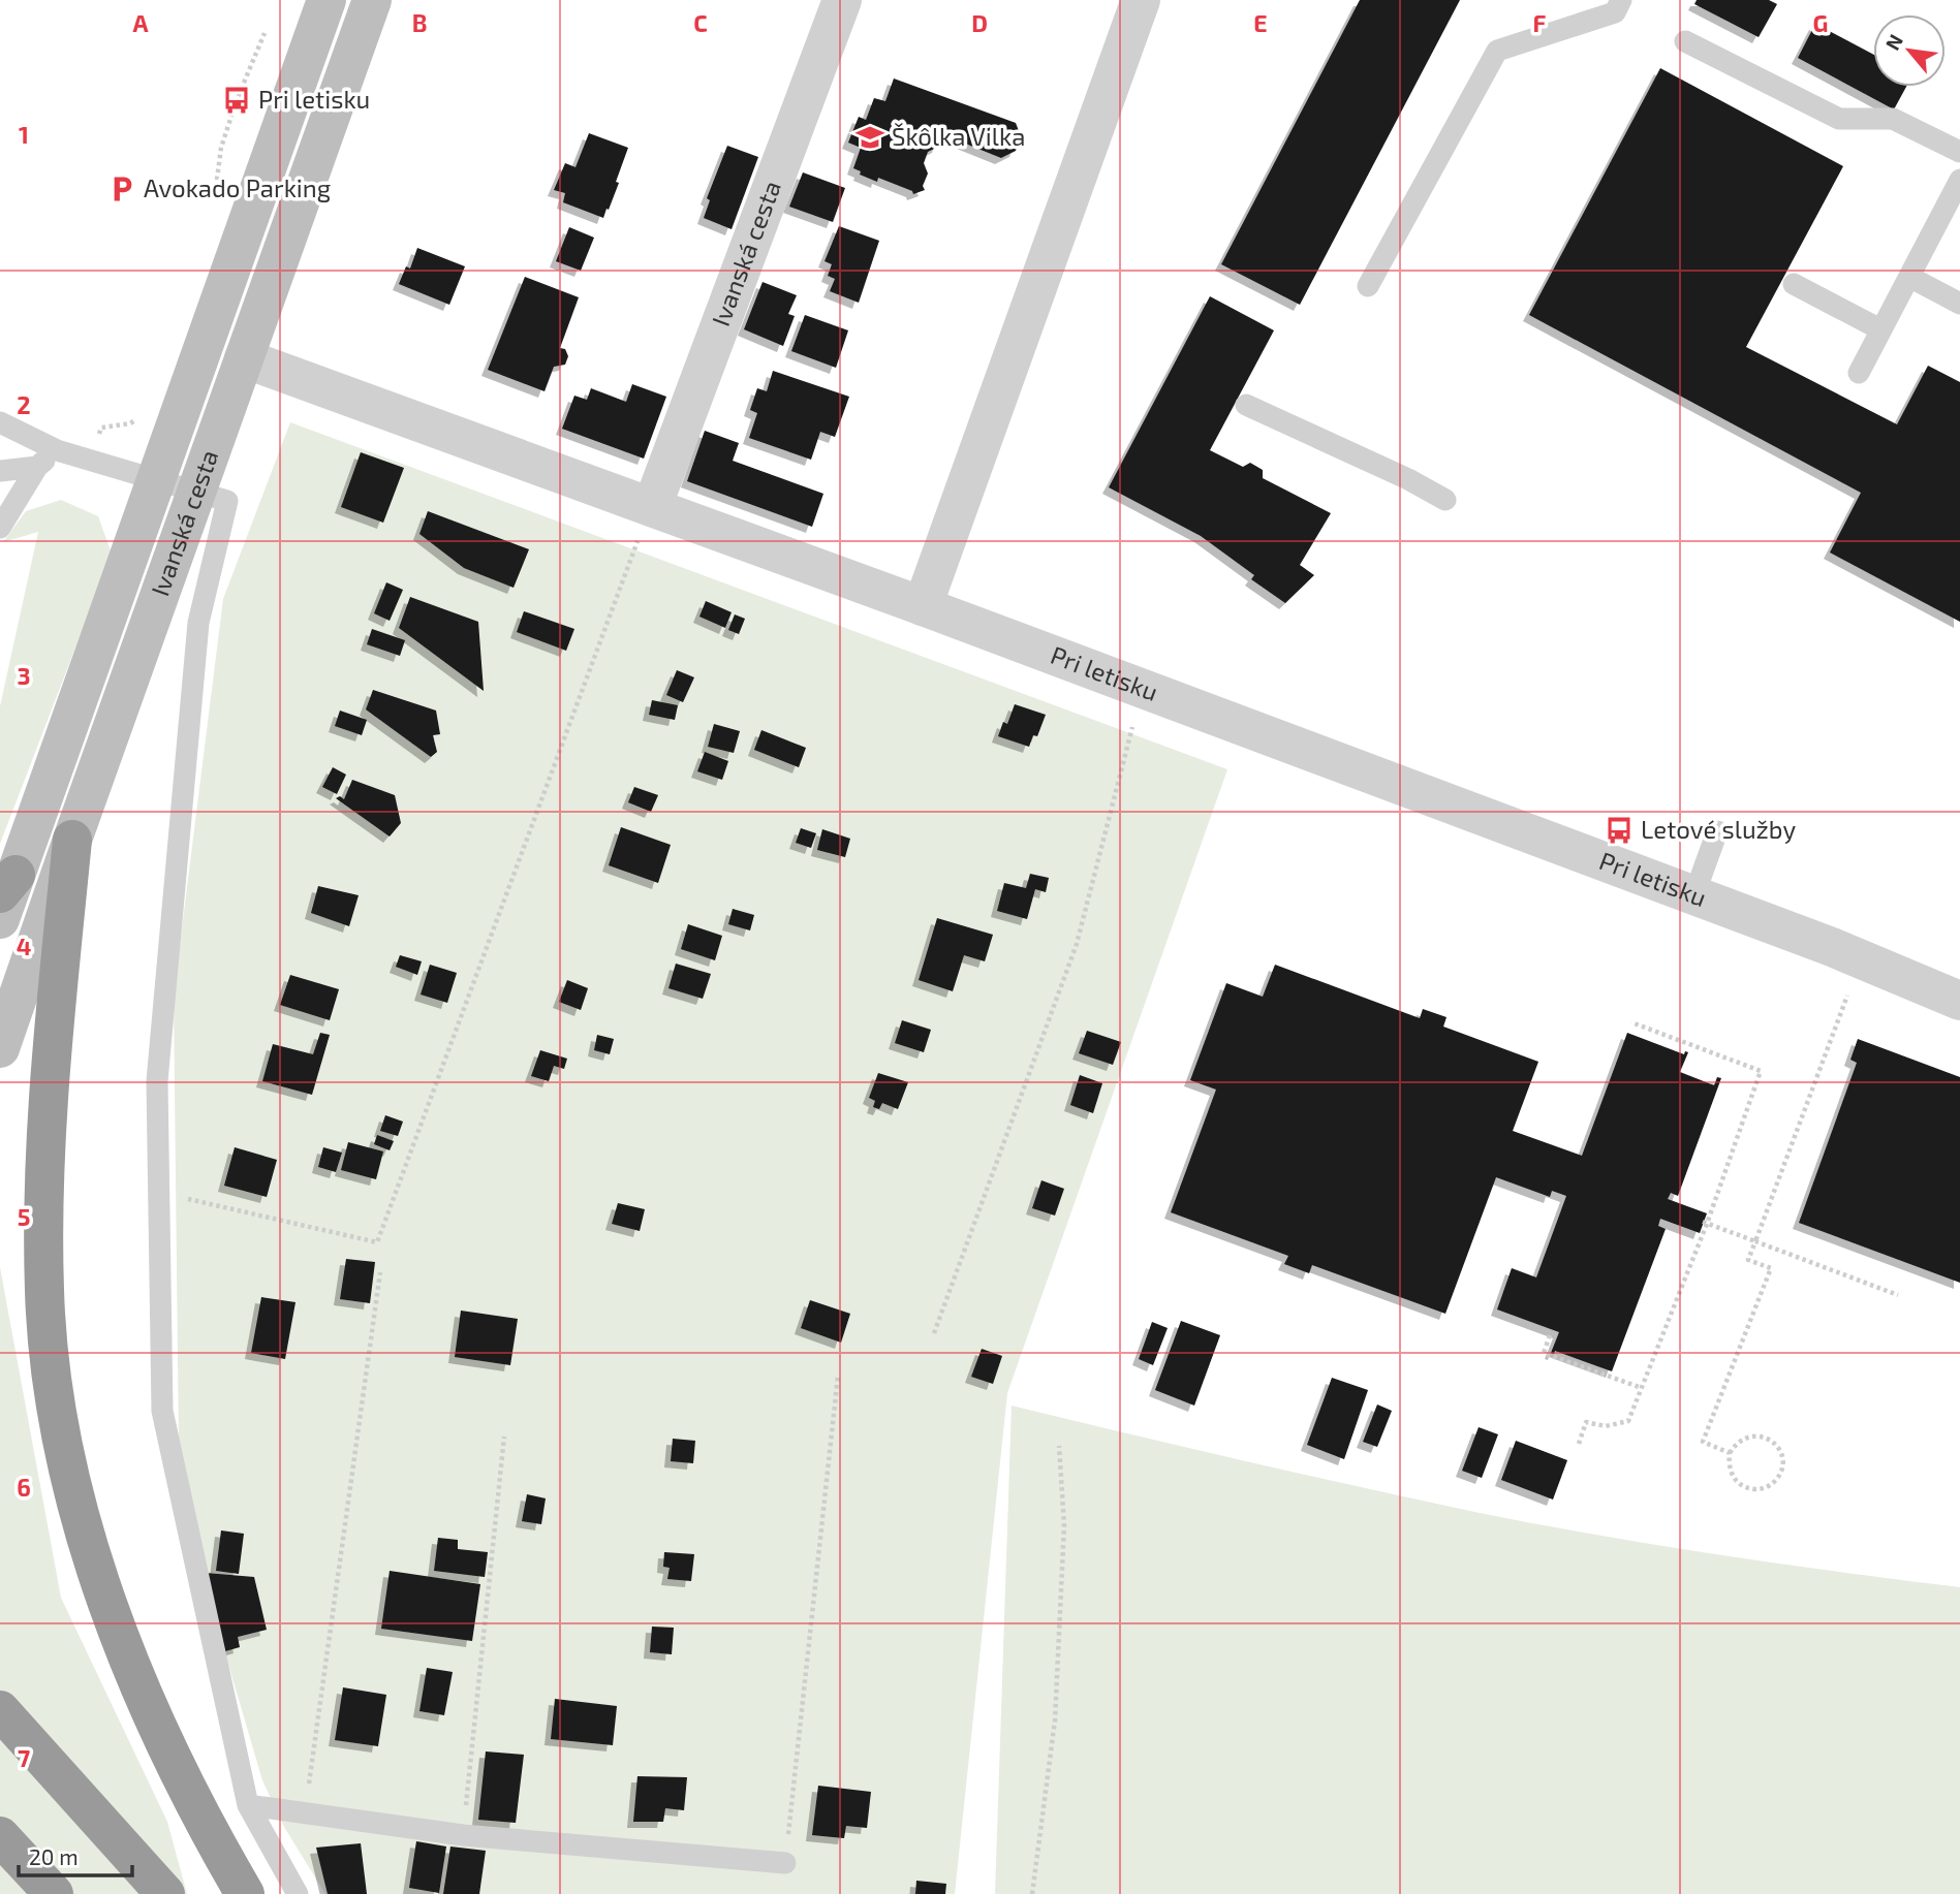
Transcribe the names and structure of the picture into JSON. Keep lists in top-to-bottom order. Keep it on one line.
{"streets":{"street":["Ivanská cesta","Pri letisku"]},"crossings":[["Ivanská cesta","Pri letisku"]],"places":{"bus stop":["Pri letisku","Letové služby"],"school or university":["Škôlka Vilka"],"parking":["Avokado Parking"]},"scale_bar":"20 m","north":"top left","grid":{"columns":["A","B","C","D","E","F","G"],"rows":["1","2","3","4","5","6","7"]}}
